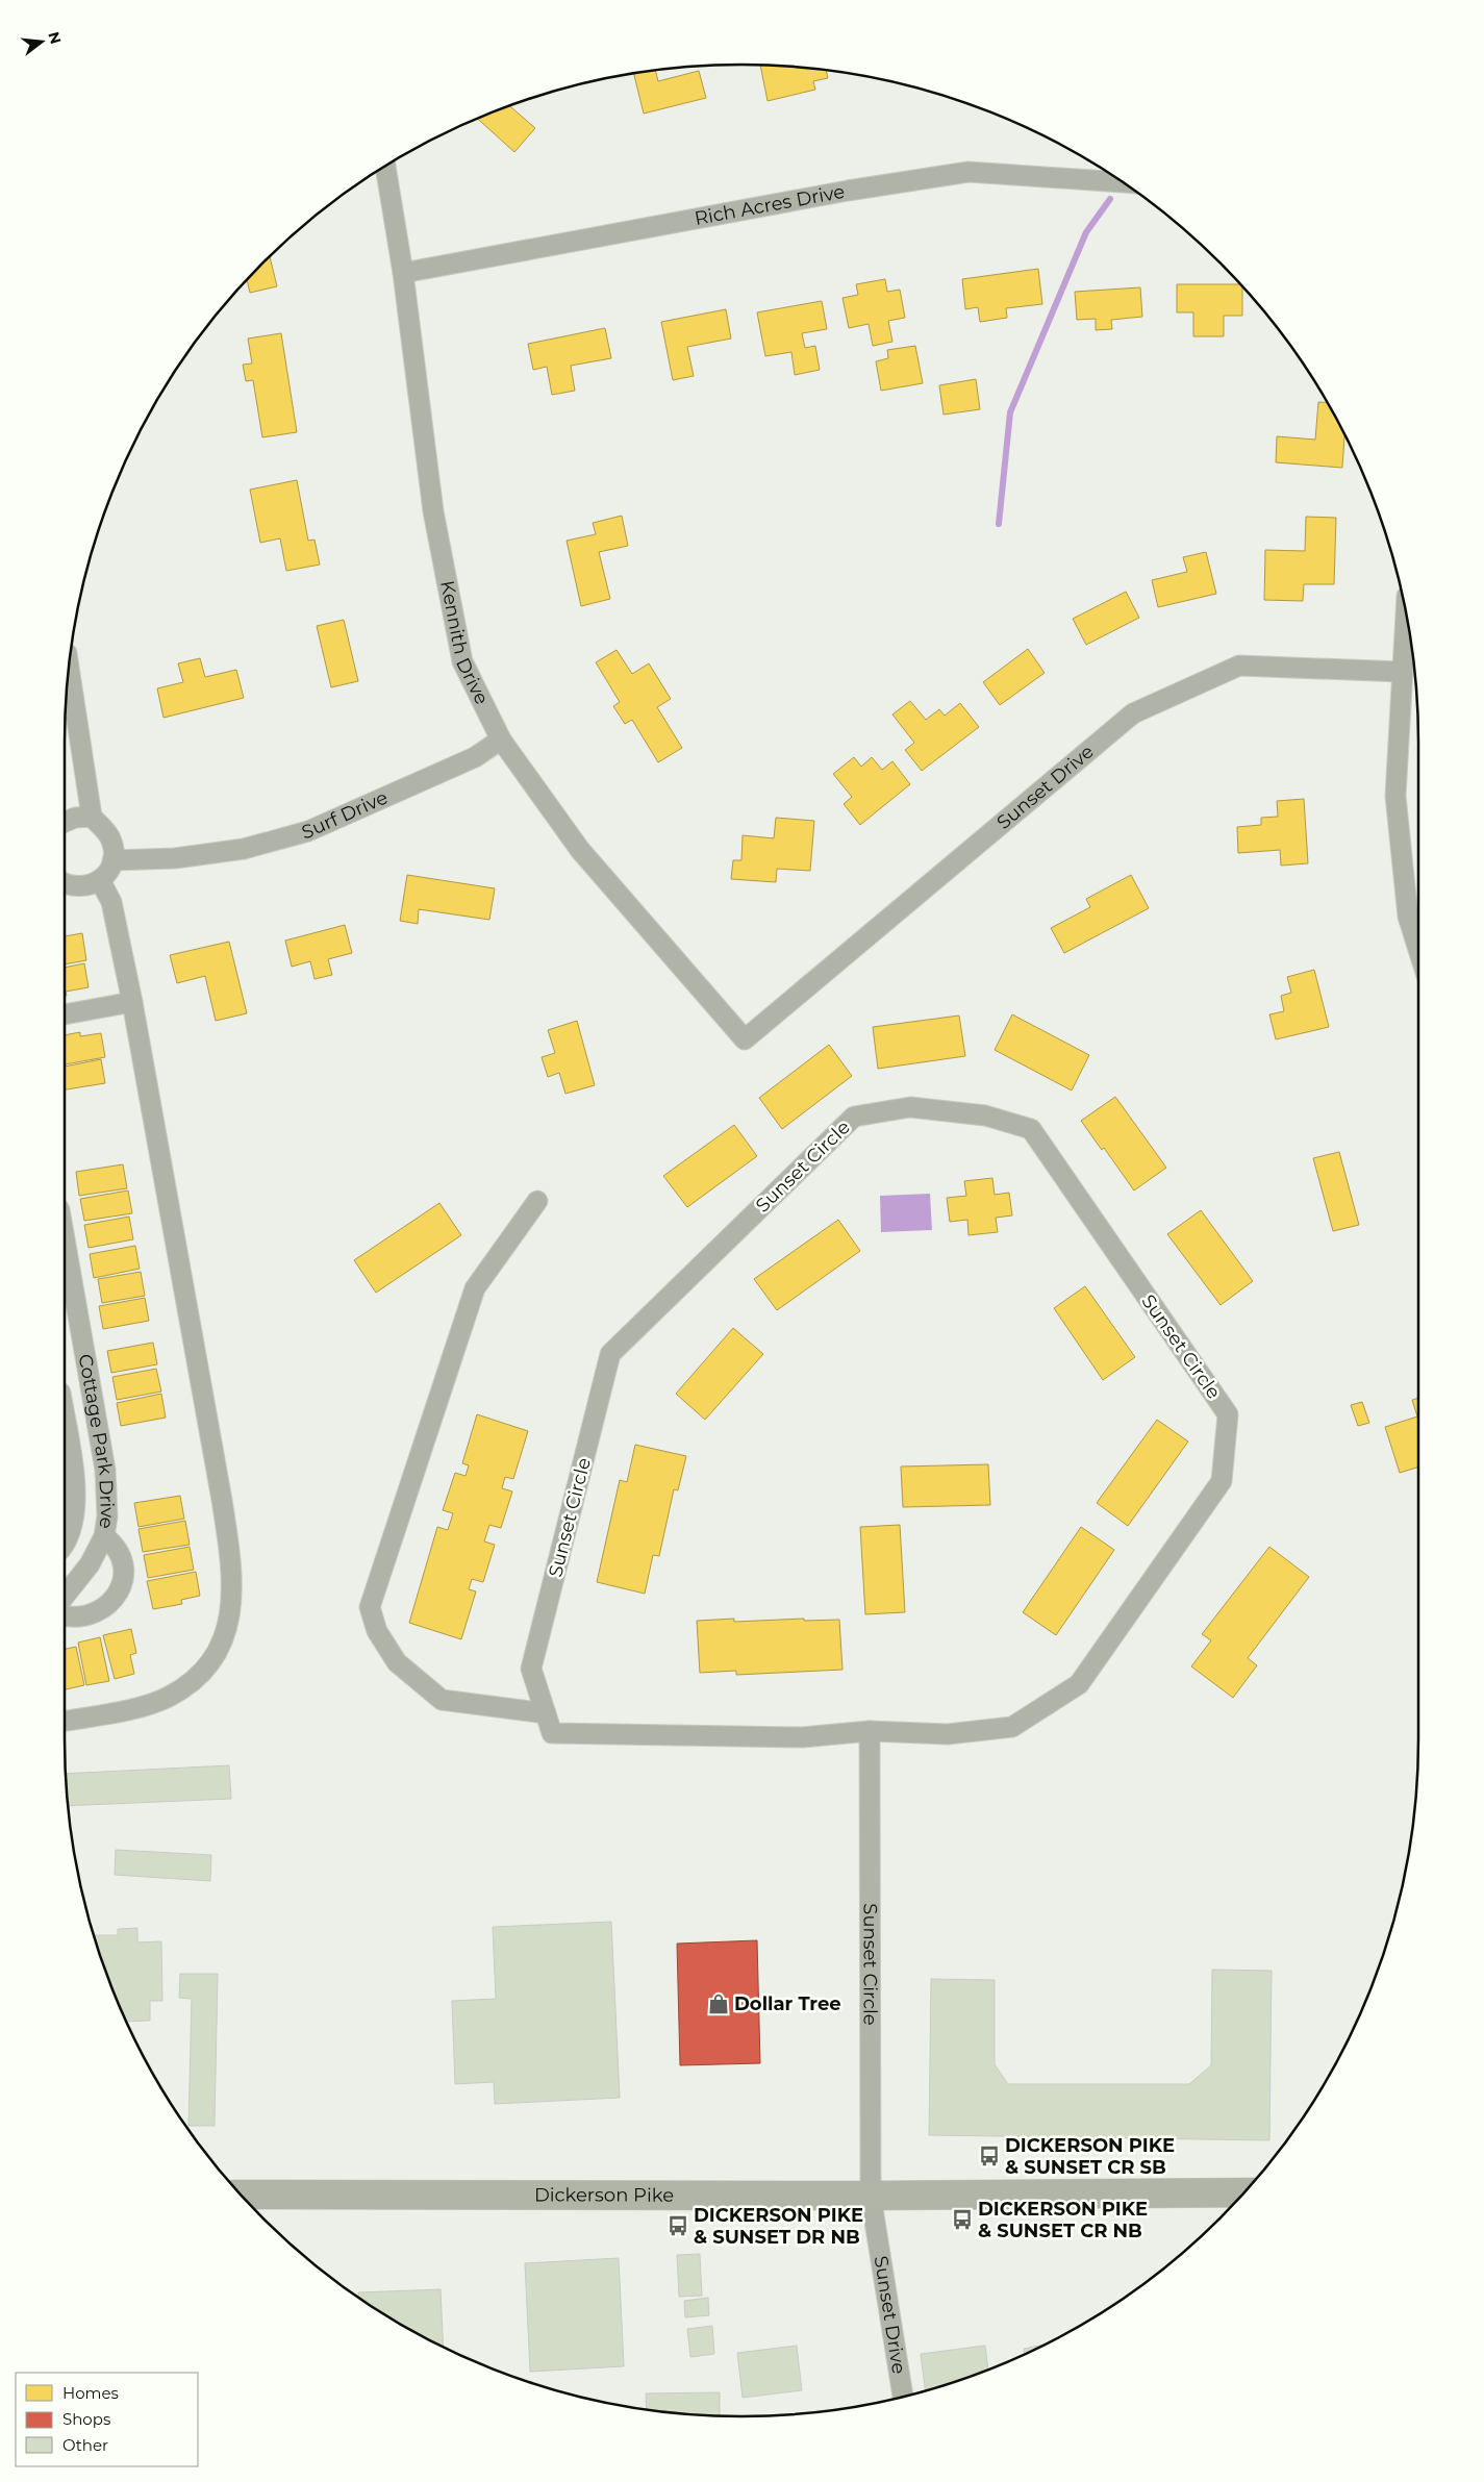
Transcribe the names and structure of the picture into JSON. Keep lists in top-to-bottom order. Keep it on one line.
{"streets":{"main road":["Dickerson Pike"],"street":["Rich Acres Drive","Kennith Drive","Sunset Drive","Surf Drive","Sunset Circle","Cottage Park Drive"]},"crossings":[["Rich Acres Drive","Kennith Drive"],["Kennith Drive","Sunset Drive"],["Kennith Drive","Surf Drive"],["Sunset Drive","Sunset Circle"],["Sunset Drive","Dickerson Pike"],["Sunset Circle","Dickerson Pike"]],"places":{"shop":["Dollar Tree"],"bus stop":["DICKERSON PIKE & SUNSET CR SB","DICKERSON PIKE & SUNSET CR NB","DICKERSON PIKE & SUNSET DR NB"]},"legend":["Homes","Shops","Other"],"north":"right"}
